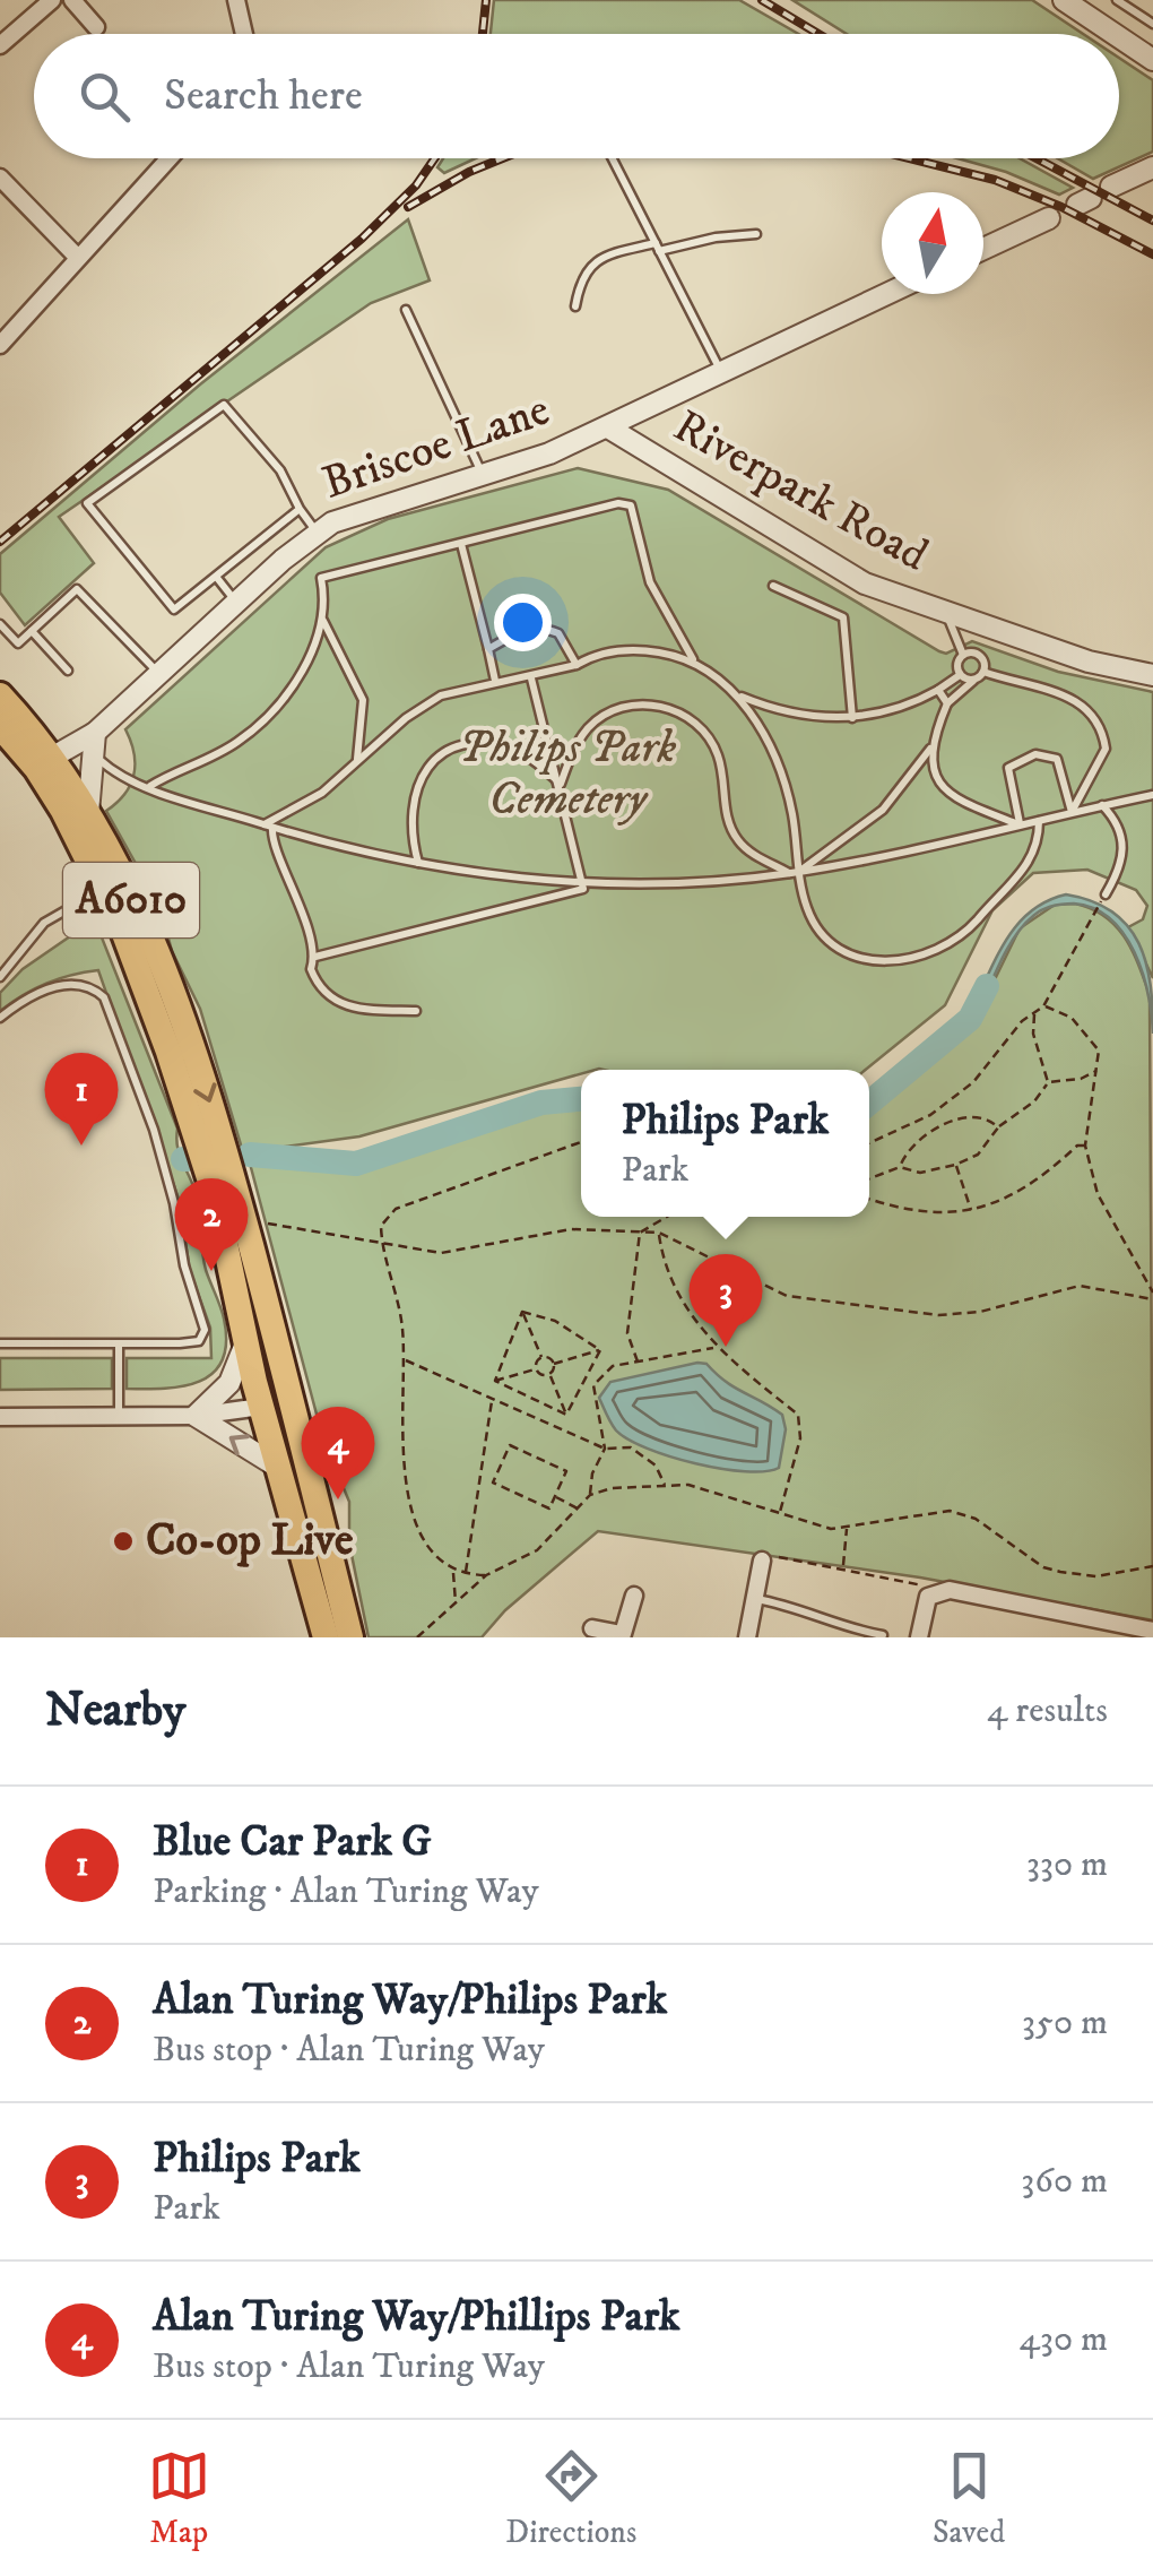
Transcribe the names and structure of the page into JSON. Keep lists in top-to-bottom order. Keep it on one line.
{"streets":{"highway":["A6010"],"street":["Briscoe Lane","Riverpark Road"]},"crossings":[["Briscoe Lane","Riverpark Road"],["Briscoe Lane","A6010"]],"parks":["Philips Park Cemetery"],"places":["Co-op Live"],"north":"top","page":{"search":"Search here","pins":["1","2","3","4"],"popup":["Philips Park","Park"],"heading":["Nearby","4 results"],"list":[{"mark":"1","name":"Blue Car Park G","note":"Parking · Alan Turing Way","value":"330 m"},{"mark":"2","name":"Alan Turing Way/Philips Park","note":"Bus stop · Alan Turing Way","value":"350 m"},{"mark":"3","name":"Philips Park","note":"Park","value":"360 m"},{"mark":"4","name":"Alan Turing Way/Phillips Park","note":"Bus stop · Alan Turing Way","value":"430 m"}],"nav":["Map","Directions","Saved"]}}
